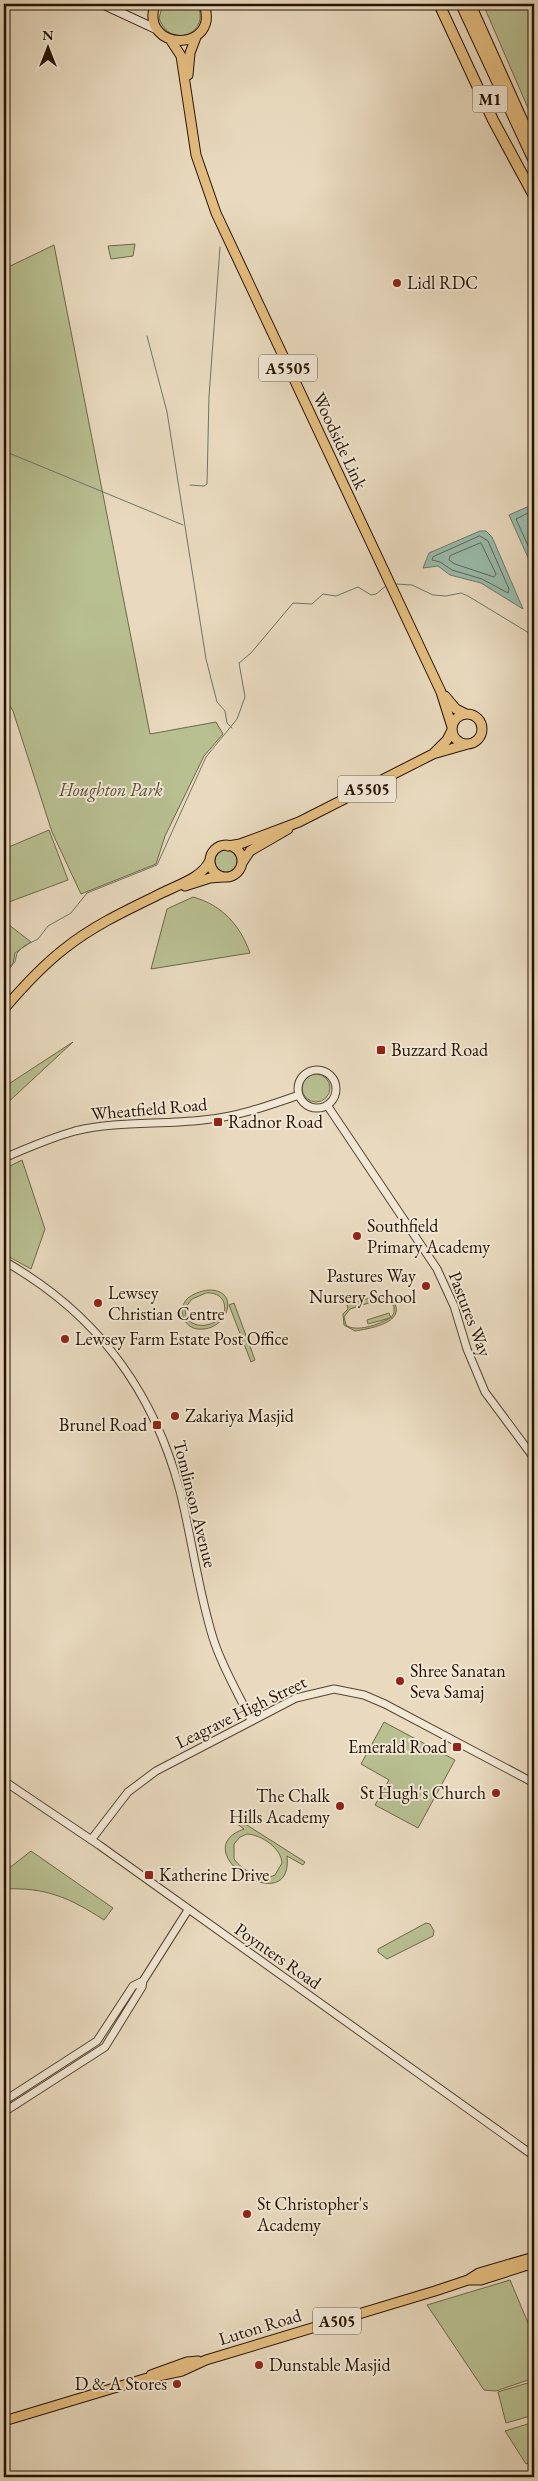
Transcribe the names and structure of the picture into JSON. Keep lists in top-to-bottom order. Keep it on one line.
{"streets":{"highway":["M1"],"main road":["A5505","Woodside Link","A505","Luton Road"],"street":["Wheatfield Road","Pastures Way","Tomlinson Avenue","Leagrave High Street","Poynters Road"]},"crossings":[["A5505","Woodside Link"],["Wheatfield Road","Pastures Way"],["Tomlinson Avenue","Leagrave High Street"],["Leagrave High Street","Poynters Road"]],"parks":["Houghton Park"],"places":{"other":["Lidl RDC","Southfield Primary Academy","Pastures Way Nursery School","Lewsey Christian Centre","Lewsey Farm Estate Post Office","Zakariya Masjid","Shree Sanatan Seva Samaj","St Hugh's Church","The Chalk Hills Academy","St Christopher's Academy","Dunstable Masjid","D & A Stores"],"transit":["Buzzard Road","Radnor Road","Brunel Road","Emerald Road","Katherine Drive"]},"north":"top"}
